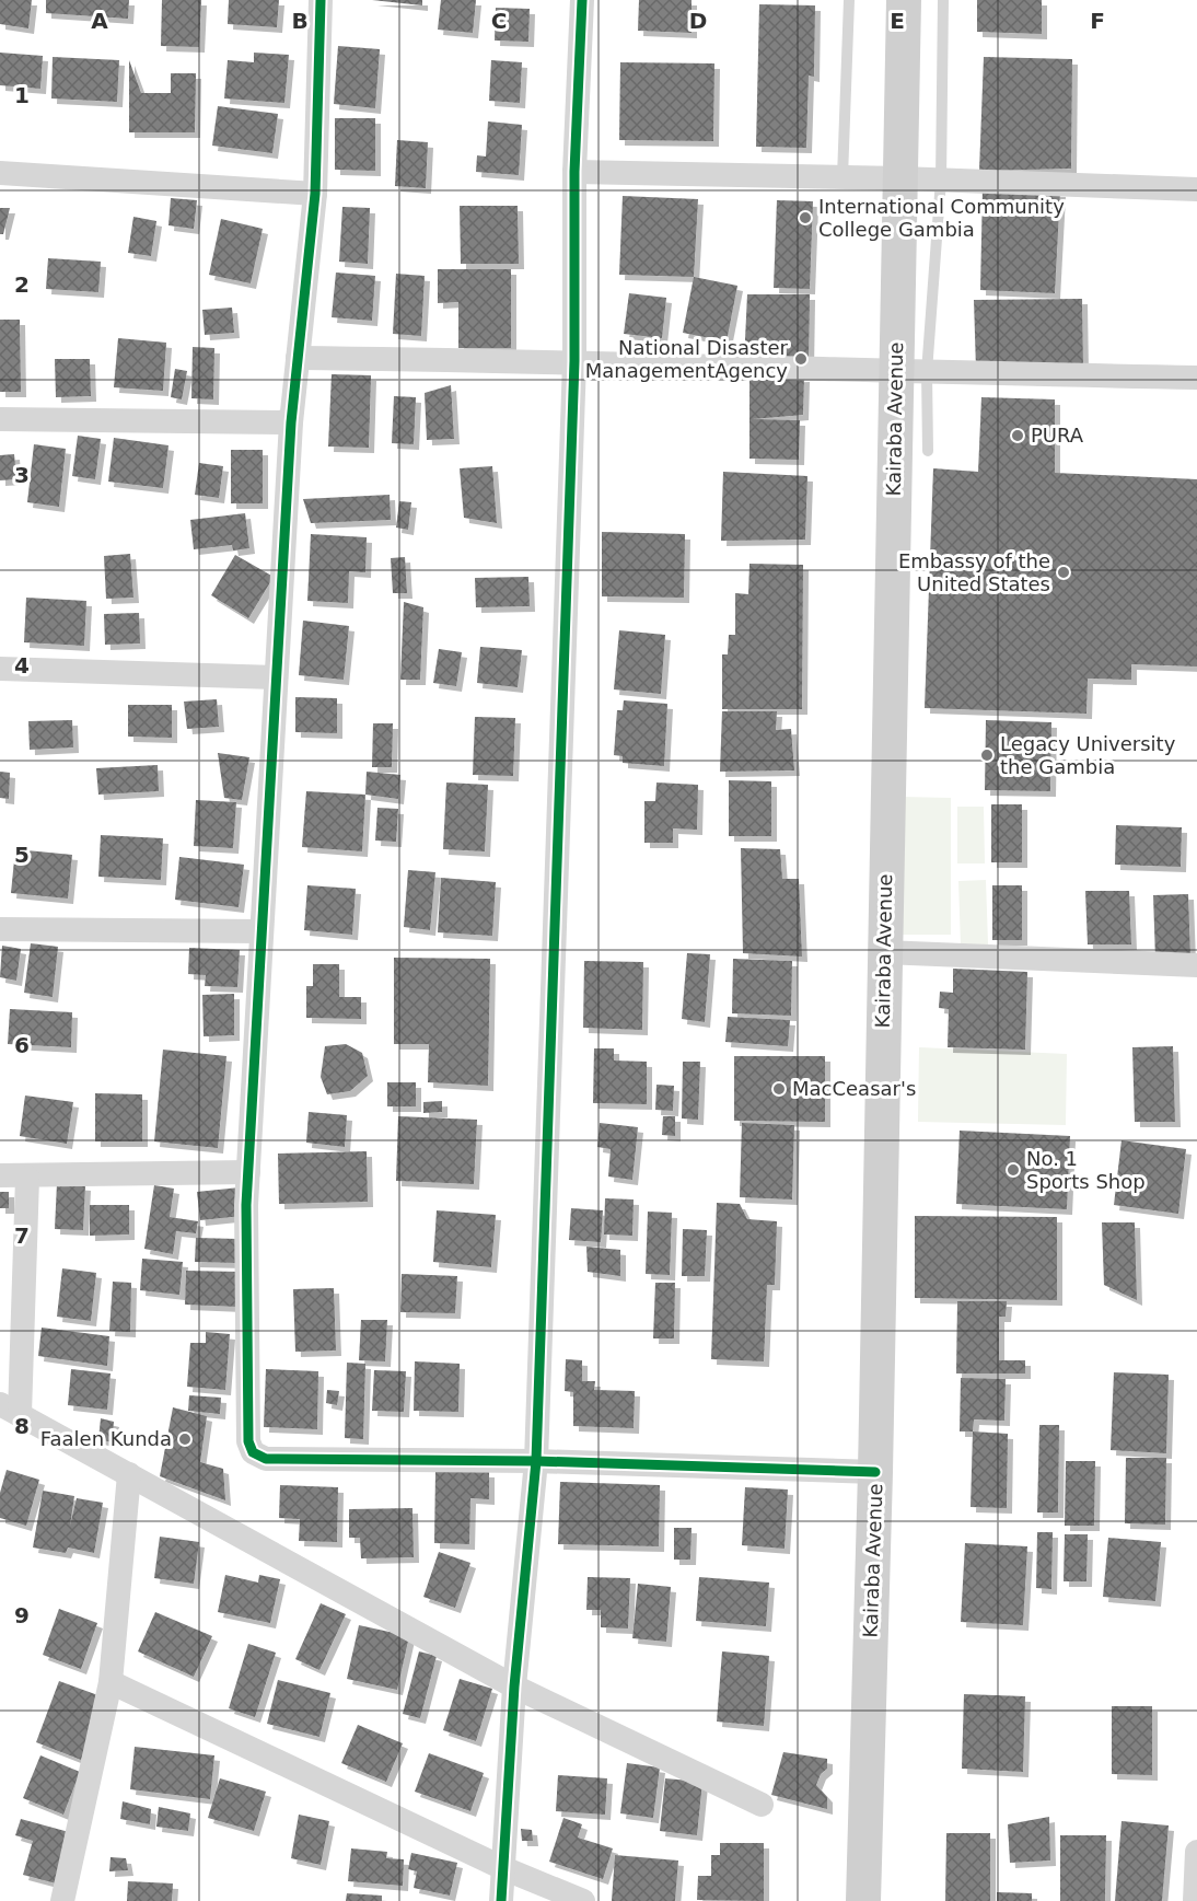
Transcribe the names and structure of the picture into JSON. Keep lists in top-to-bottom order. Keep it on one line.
{"streets":{"street":["Kairaba Avenue"]},"places":["International Community College Gambia","National Disaster ManagementAgency","PURA","Embassy of the United States","Legacy University the Gambia","MacCeasar's","No. 1 Sports Shop","Faalen Kunda"],"grid":{"columns":["A","B","C","D","E","F"],"rows":["1","2","3","4","5","6","7","8","9"]}}
